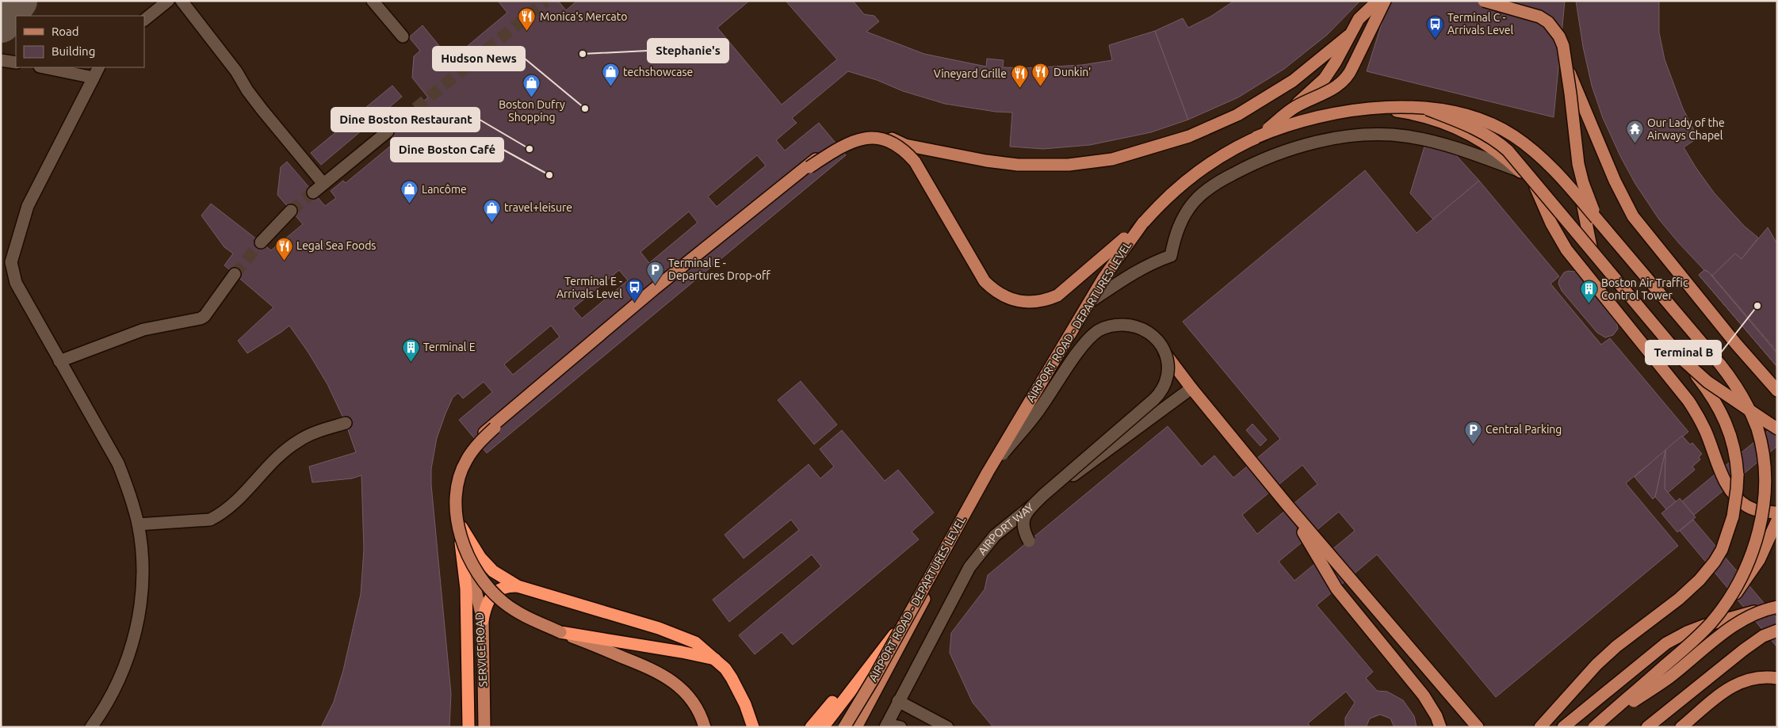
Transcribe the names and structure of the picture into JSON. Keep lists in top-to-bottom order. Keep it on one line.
{"streets":{"main road":["AIRPORT ROAD - DEPARTURES LEVEL","SERVICE ROAD"],"street":["AIRPORT WAY"]},"places":{"restaurant":["Monica's Mercato","Dunkin'","Vineyard Grille","Legal Sea Foods"],"bus stop":["Terminal C - Arrivals Level","Terminal E - Arrivals Level"],"other":["Stephanie's","Hudson News","Dine Boston Restaurant","Dine Boston Café","Terminal B"],"shop":["techshowcase","Boston Dufry Shopping","Lancôme","travel+leisure"],"temple":["Our Lady of the Airways Chapel"],"parking":["Terminal E - Departures Drop-off","Central Parking"],"building":["Boston Air Traffic Control Tower","Terminal E"]},"legend":["Road","Building"]}
